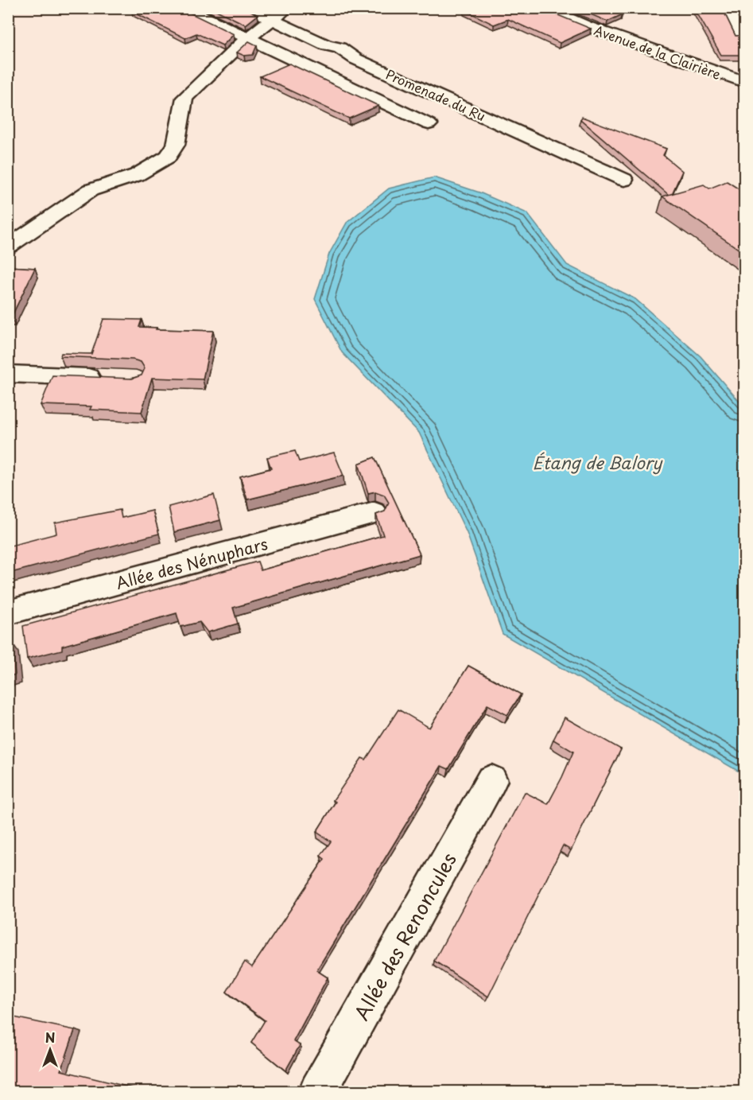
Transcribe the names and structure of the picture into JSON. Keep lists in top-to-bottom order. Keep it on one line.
{"streets":{"street":["Avenue de la Clairière","Promenade du Ru","Allée des Nénuphars","Allée des Renoncules"]},"water":["Étang de Balory"],"north":"top"}
